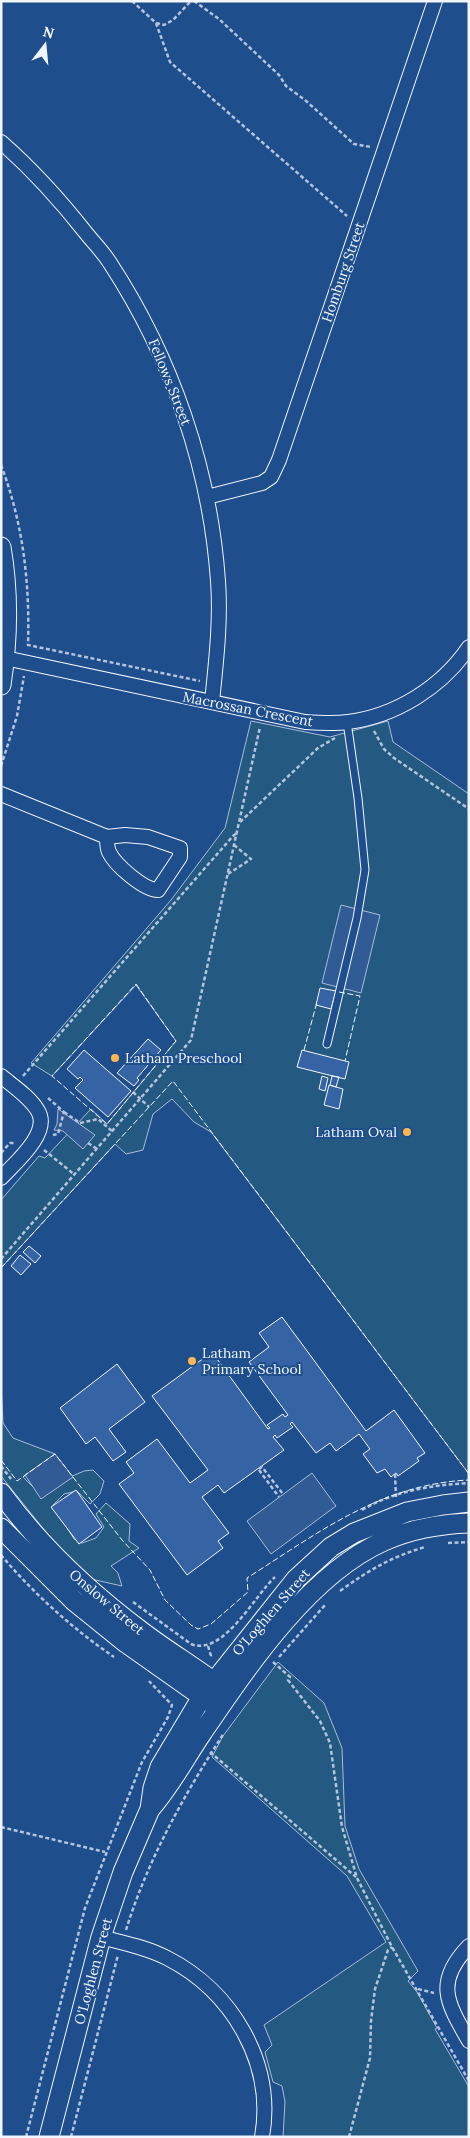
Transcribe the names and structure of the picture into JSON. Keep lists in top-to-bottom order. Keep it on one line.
{"streets":{"street":["Homburg Street","Fellows Street","Macrossan Crescent","Onslow Street","O'Loghlen Street"]},"crossings":[["Homburg Street","Fellows Street"],["Fellows Street","Macrossan Crescent"],["Onslow Street","O'Loghlen Street"]],"places":["Latham Preschool","Latham Oval","Latham Primary School"],"north":"top"}
